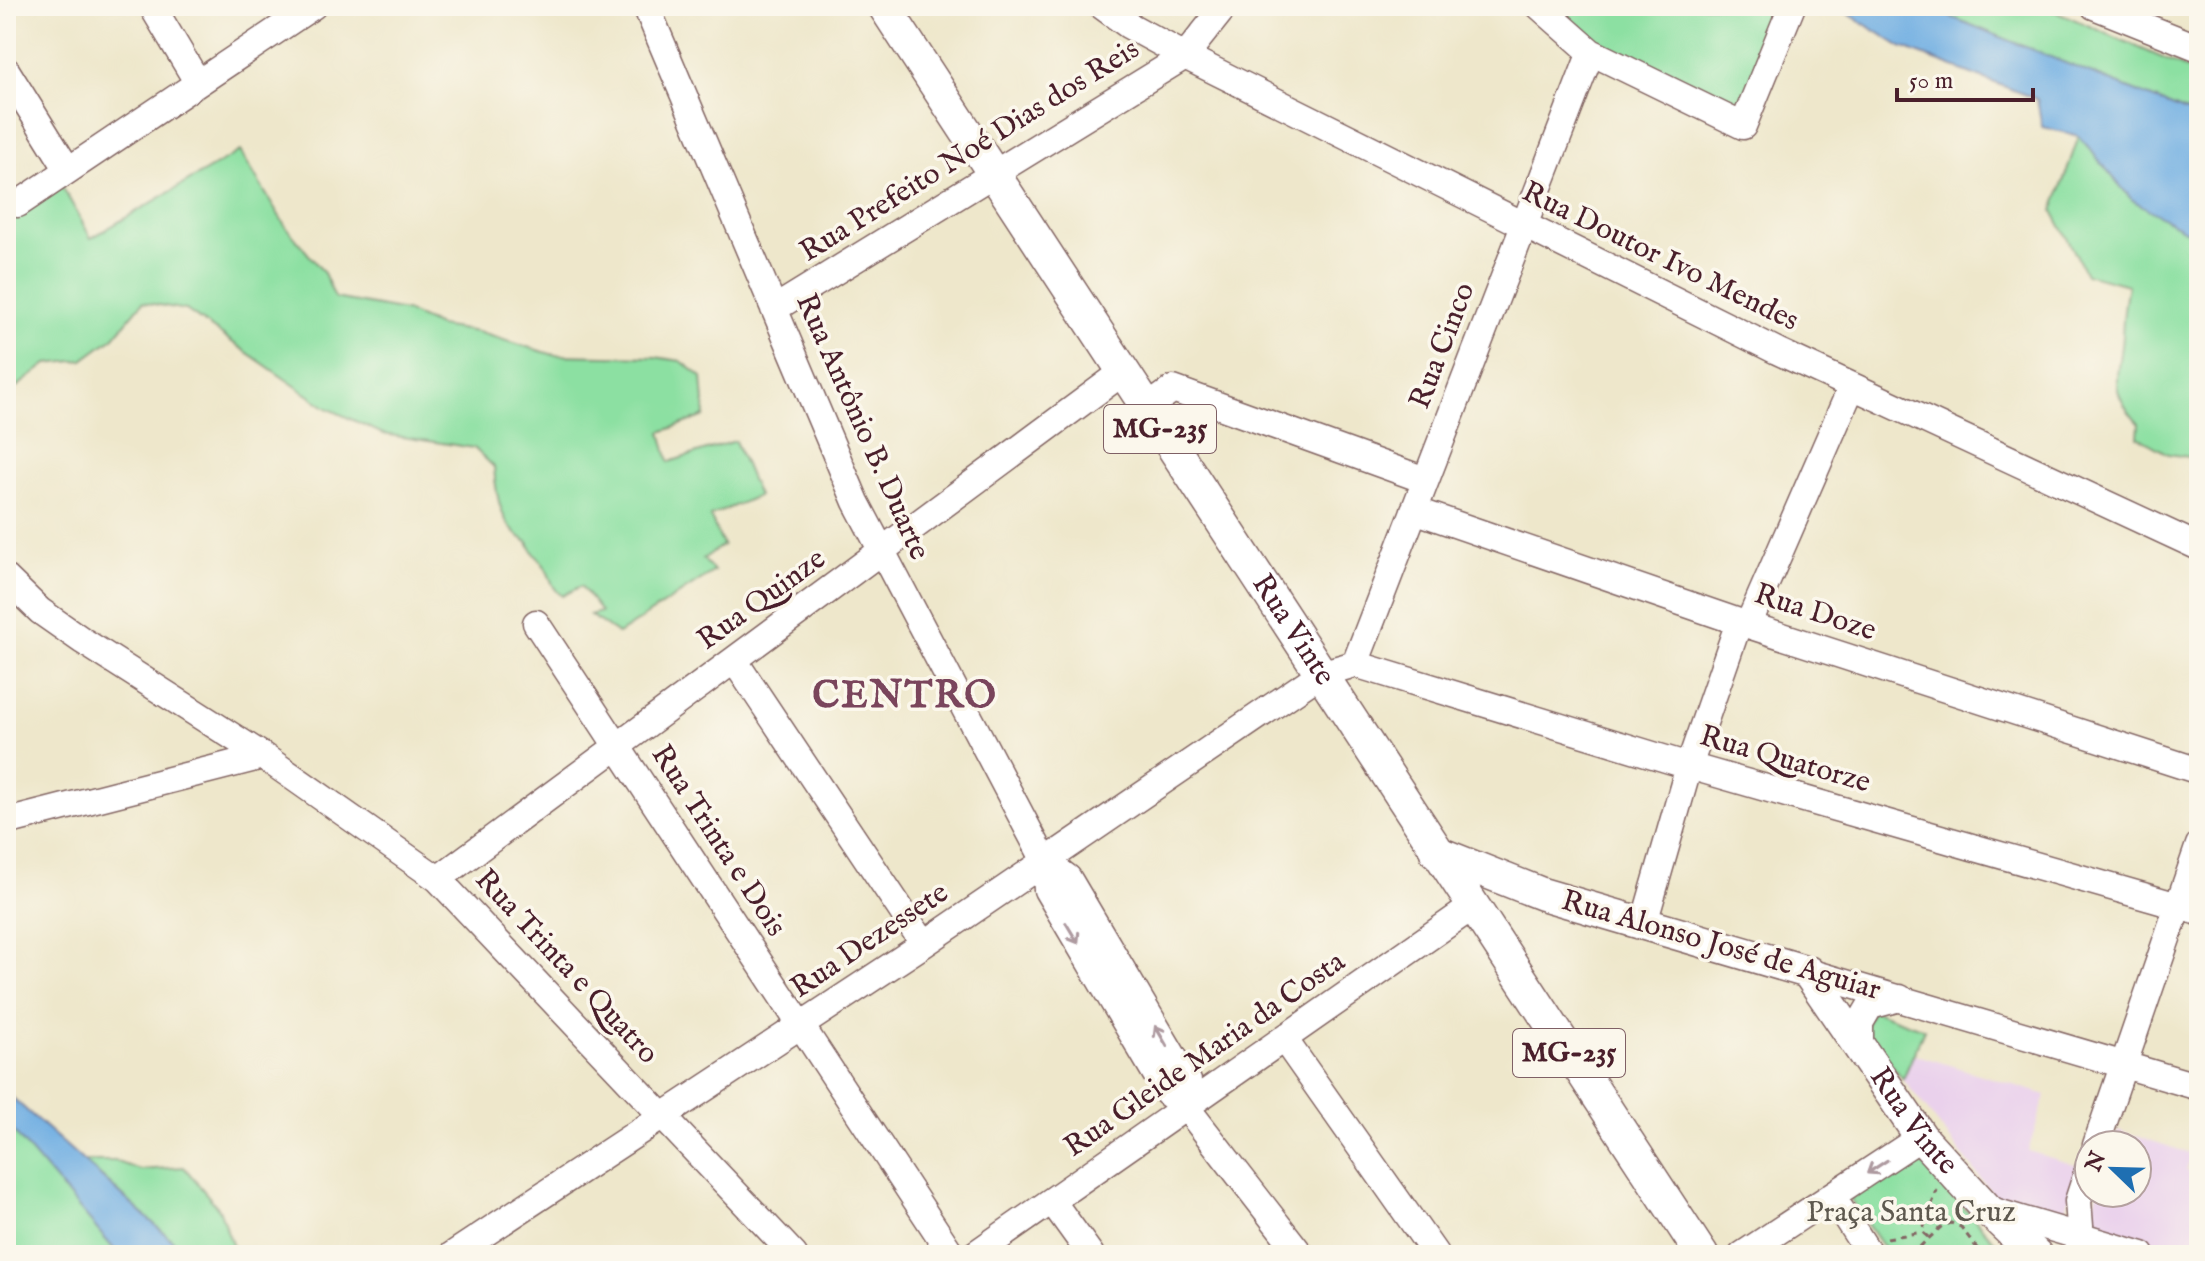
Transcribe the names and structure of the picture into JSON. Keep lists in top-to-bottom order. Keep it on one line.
{"streets":{"main road":["MG-235","Rua Vinte","Rua Alonso José de Aguiar"],"street":["Rua Prefeito Noé Dias dos Reis","Rua Doutor Ivo Mendes","Rua Cinco","Rua Antônio B. Duarte","Rua Quinze","Rua Doze","Rua Quatorze","Rua Trinta e Dois","Rua Dezessete","Rua Trinta e Quatro","Rua Gleide Maria da Costa"]},"crossings":[["Rua Prefeito Noé Dias dos Reis","Rua Doutor Ivo Mendes"],["Rua Prefeito Noé Dias dos Reis","Rua Antônio B. Duarte"],["Rua Prefeito Noé Dias dos Reis","Rua Vinte"],["Rua Doutor Ivo Mendes","Rua Cinco"],["Rua Cinco","Rua Doze"],["Rua Cinco","Rua Quatorze"],["Rua Cinco","Rua Dezessete"],["Rua Antônio B. Duarte","Rua Quinze"],["Rua Antônio B. Duarte","Rua Dezessete"],["Rua Antônio B. Duarte","Rua Gleide Maria da Costa"],["Rua Quinze","Rua Vinte"],["Rua Quinze","Rua Trinta e Dois"],["Rua Quinze","Rua Trinta e Quatro"],["Rua Vinte","Rua Dezessete"],["Rua Vinte","Rua Alonso José de Aguiar"],["Rua Vinte","Rua Gleide Maria da Costa"],["Rua Quatorze","Rua Dezessete"],["Rua Trinta e Dois","Rua Dezessete"],["Rua Dezessete","Rua Trinta e Quatro"]],"districts":["CENTRO"],"parks":["Praça Santa Cruz"],"scale_bar":"50 m","north":"top left"}
